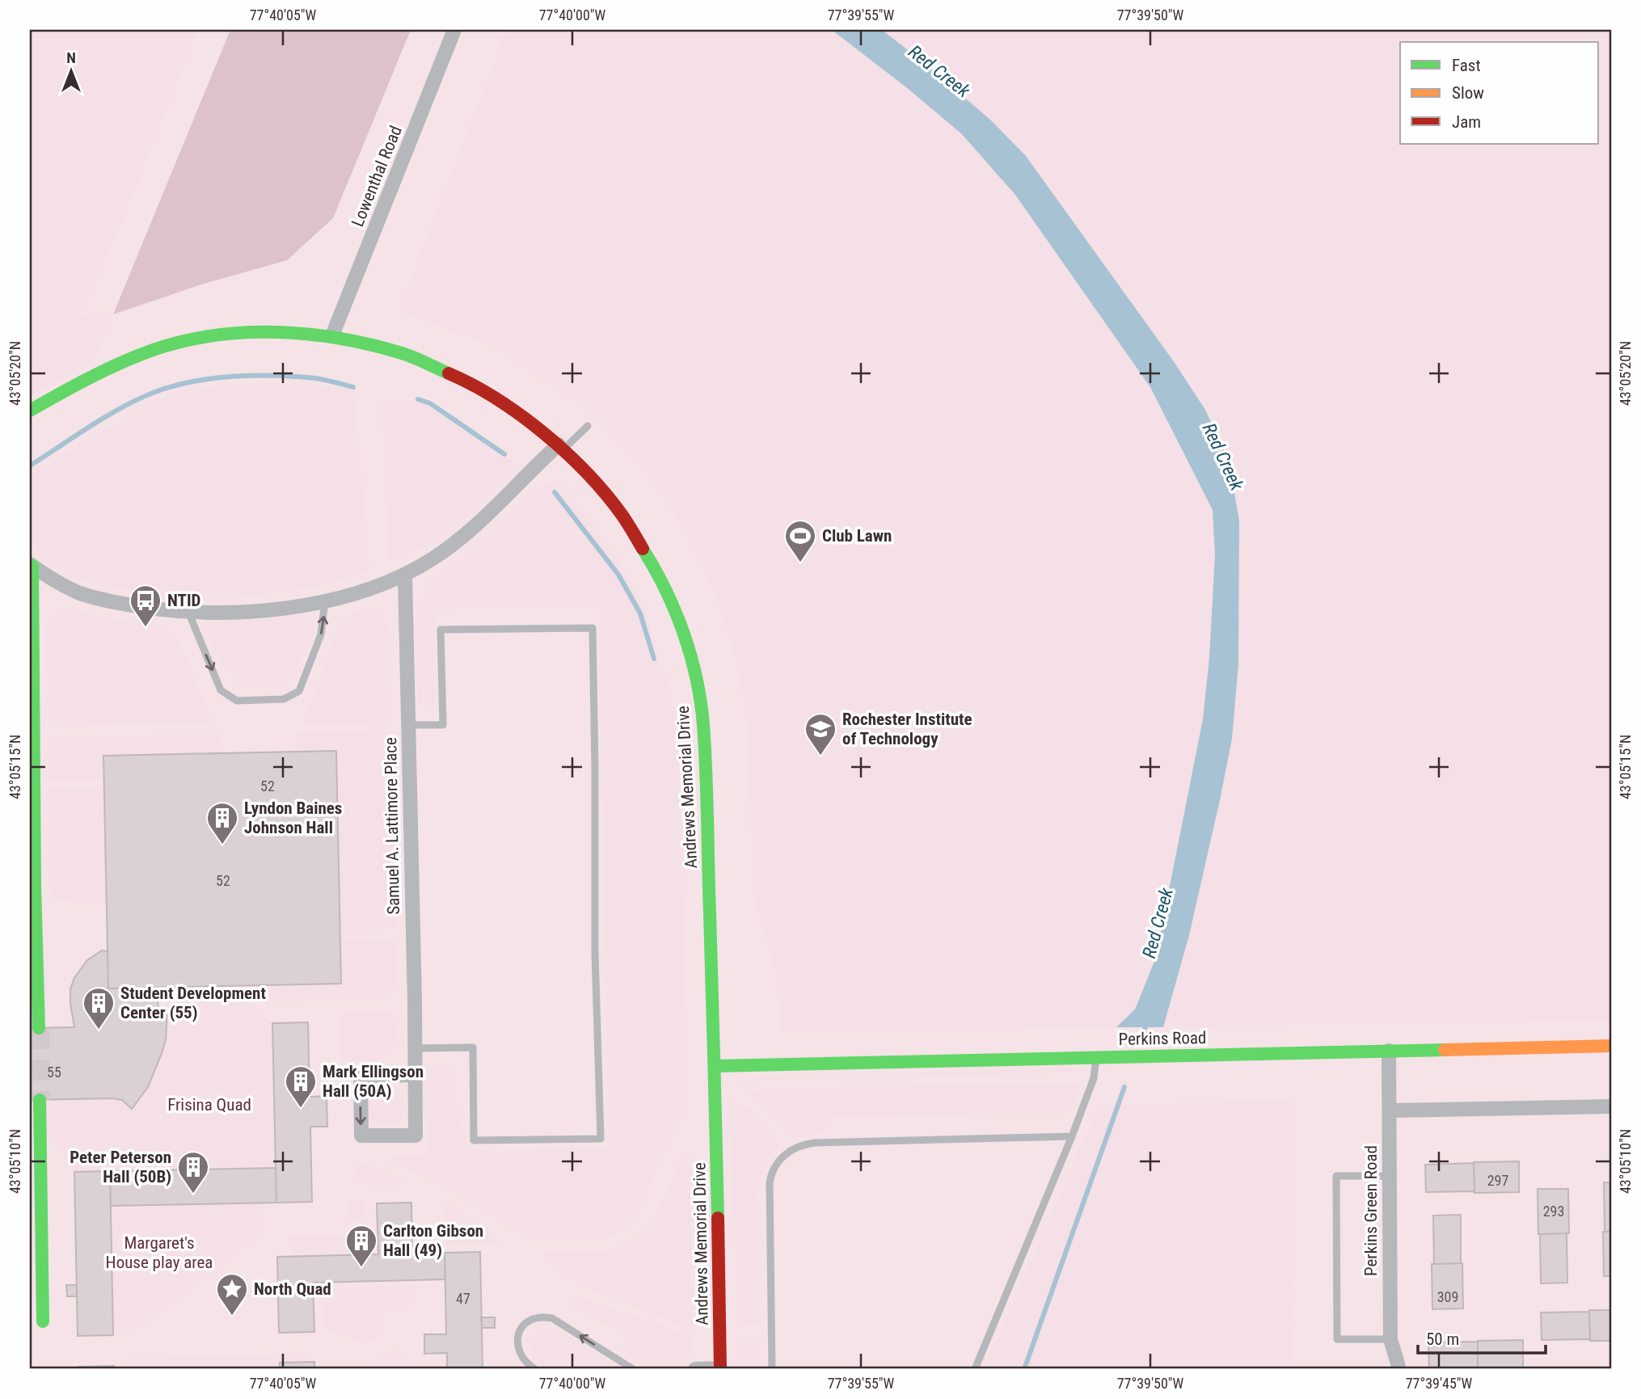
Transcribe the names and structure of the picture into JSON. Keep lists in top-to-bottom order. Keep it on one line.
{"streets":{"street":["Lowenthal Road","Andrews Memorial Drive","Samuel A. Lattimore Place","Perkins Road","Perkins Green Road"]},"crossings":[["Lowenthal Road","Andrews Memorial Drive"],["Andrews Memorial Drive","Perkins Road"],["Perkins Road","Perkins Green Road"]],"water":["Red Creek"],"parks":["Frisina Quad","Margaret's House play area"],"places":{"sports":["Club Lawn"],"bus stop":["NTID"],"school or university":["Rochester Institute of Technology"],"building":["Lyndon Baines Johnson Hall","Student Development Center (55)","Mark Ellingson Hall (50A)","Peter Peterson Hall (50B)","Carlton Gibson Hall (49)"],"place":["North Quad"]},"house_numbers":["52","52","55","297","293","309","47"],"legend":["Fast","Slow","Jam"],"scale_bar":"50 m","north":"top","coordinates":["77°40'05\"W","77°40'00\"W","77°39'55\"W","77°39'50\"W","43°05'20\"N","43°05'15\"N","43°05'10\"N","77°39'45\"W"]}
